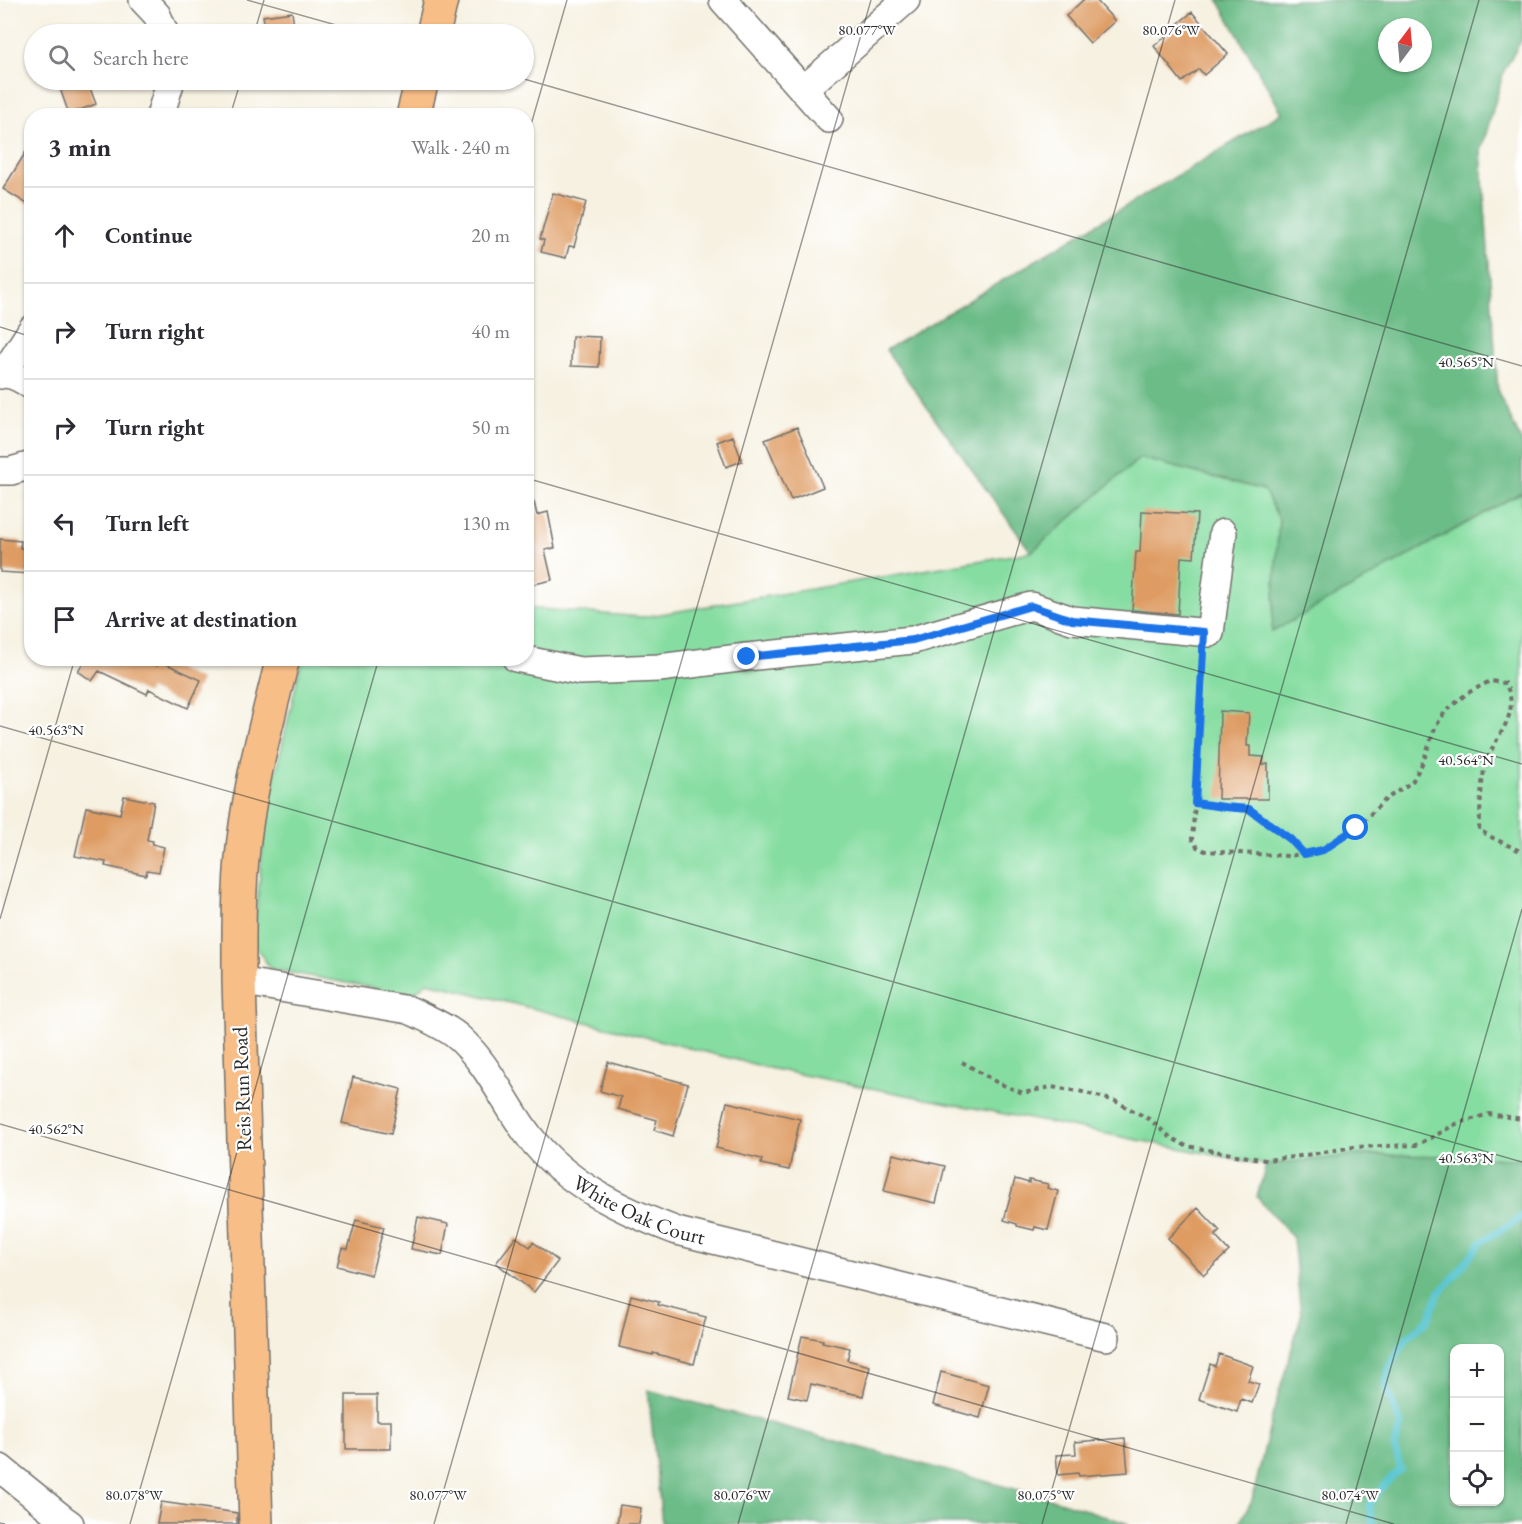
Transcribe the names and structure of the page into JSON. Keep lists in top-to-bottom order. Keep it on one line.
{"streets":{"main road":["Reis Run Road"],"street":["White Oak Court"]},"crossings":[["Reis Run Road","White Oak Court"]],"north":"top","page":{"search":"Search here","heading":["3 min","Walk · 240 m"],"list":[["Continue","20 m"],["Turn right","40 m"],["Turn right","50 m"],["Turn left","130 m"],"Arrive at destination"],"map_buttons":["+","−"]},"coordinates":["80.077°W","80.076°W","40.565°N","40.563°N","40.564°N","40.562°N","80.078°W","80.075°W","80.074°W"]}
